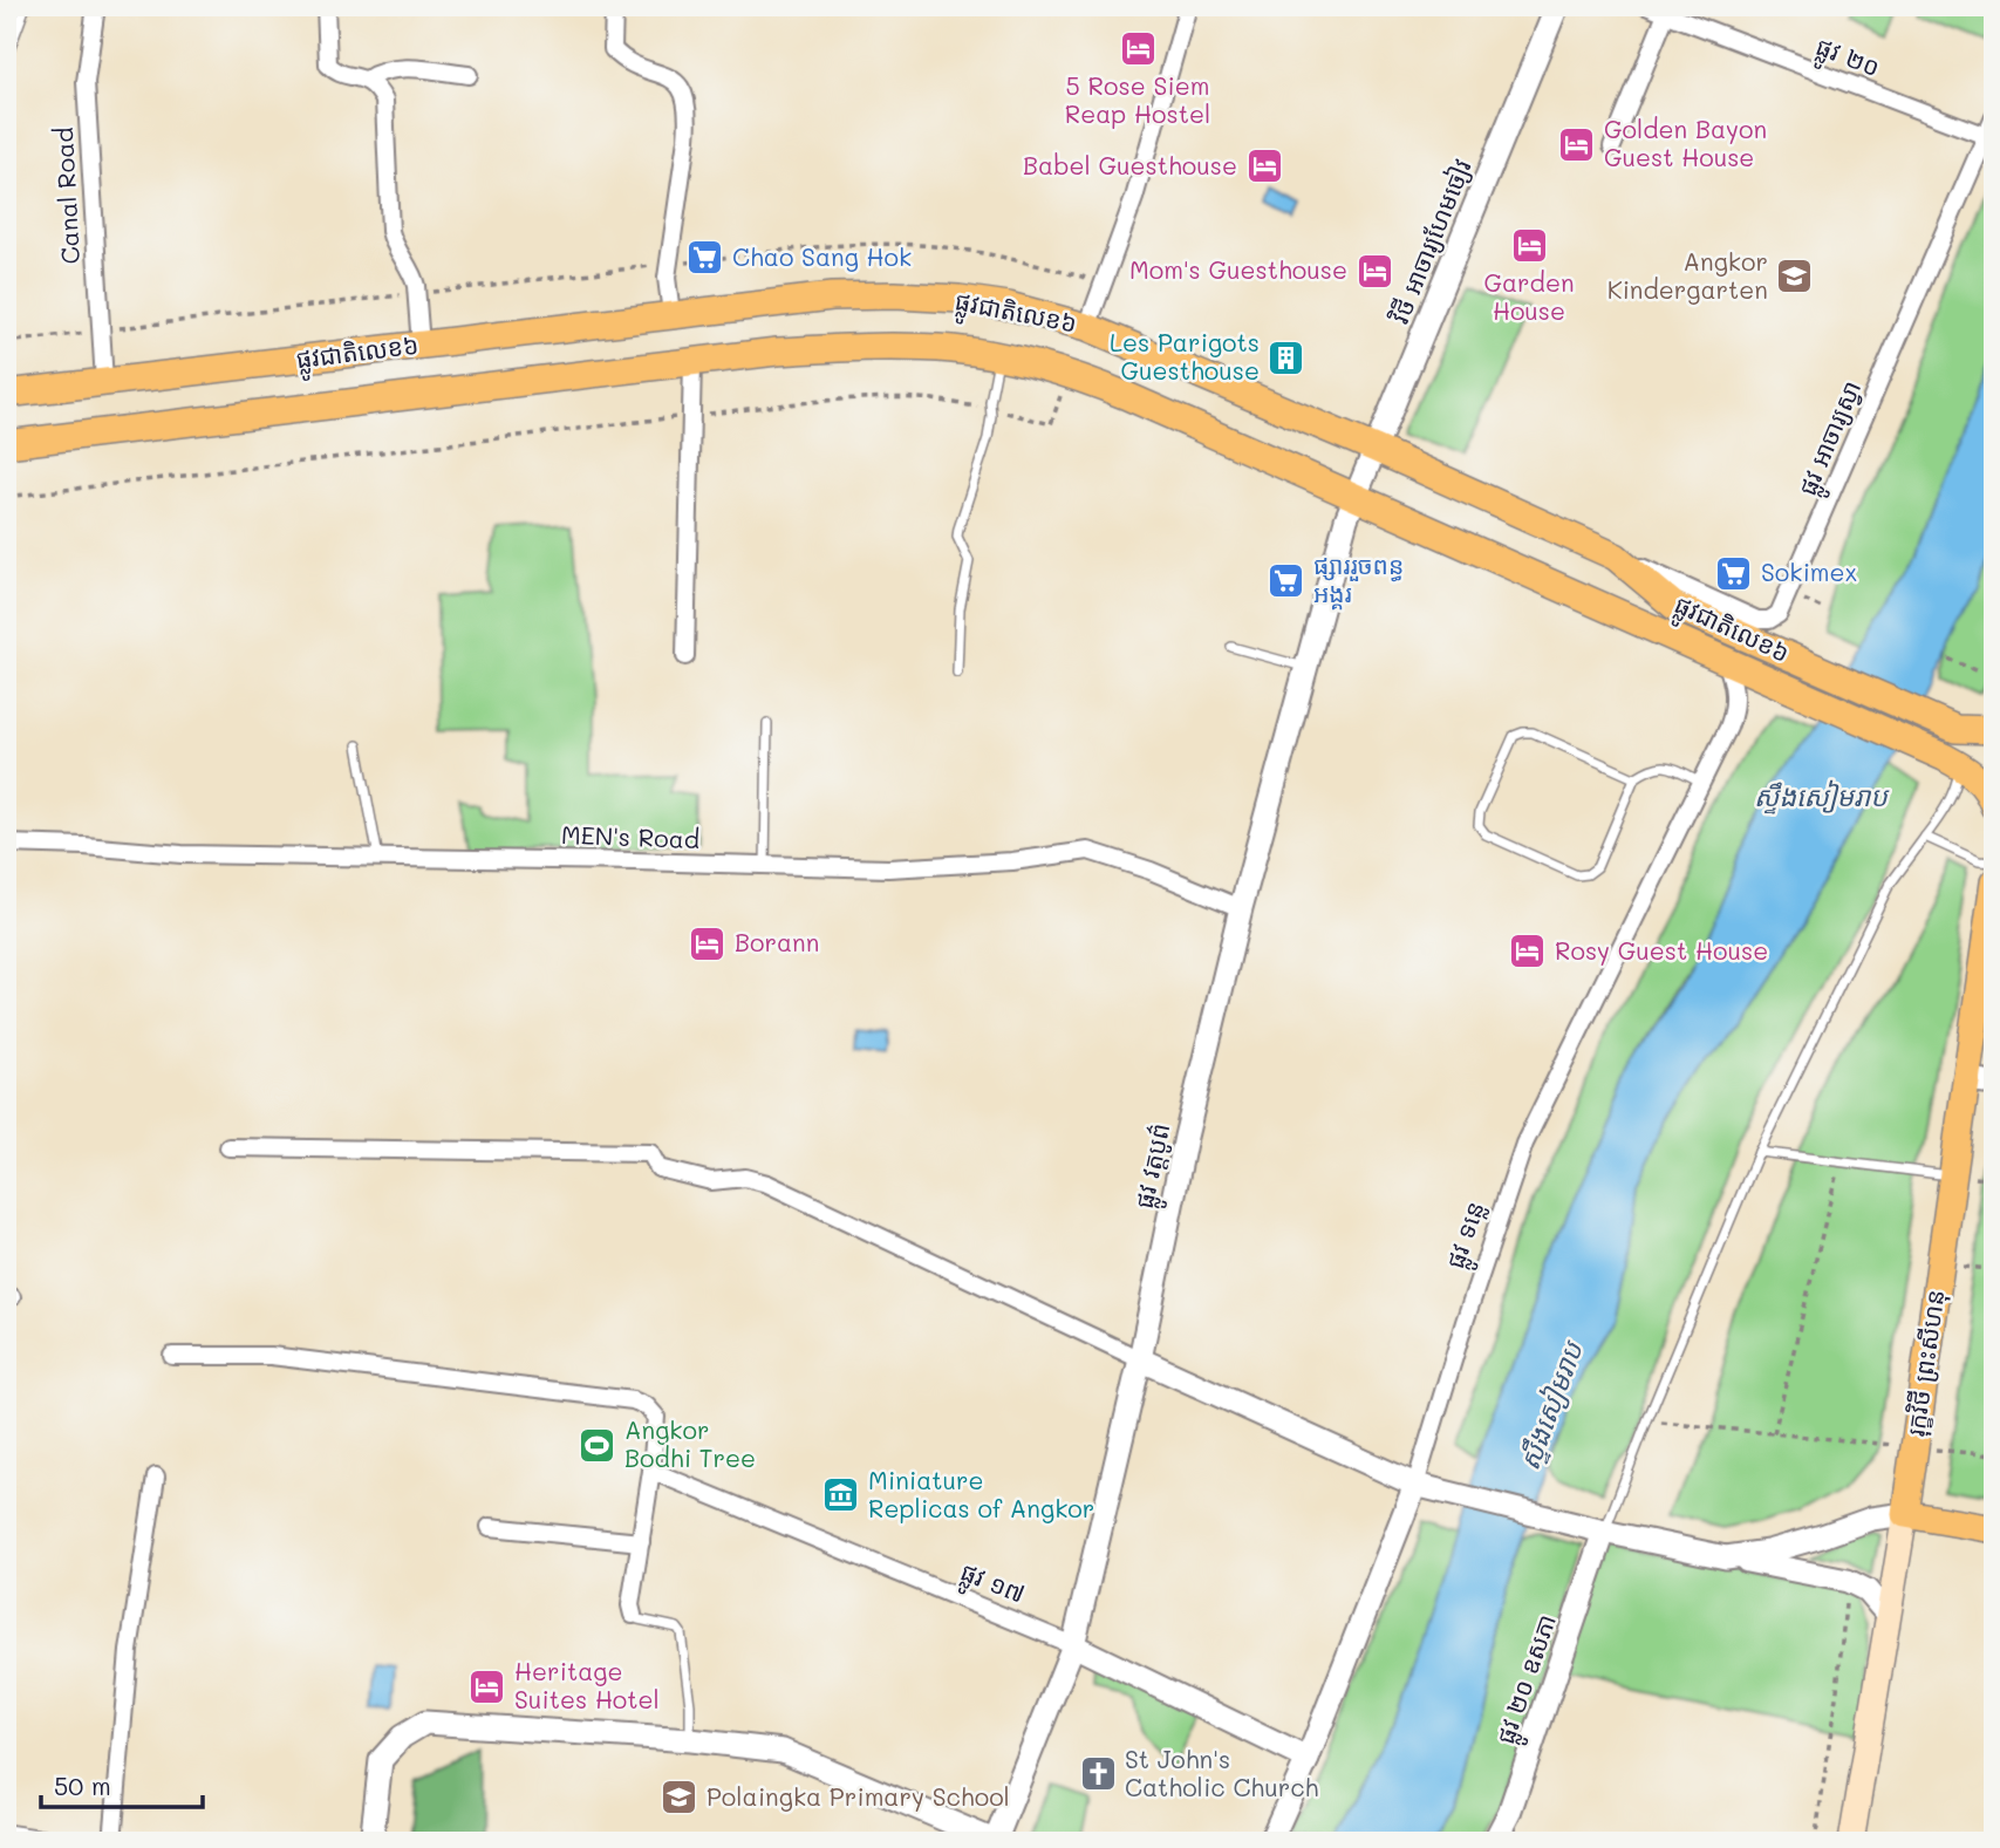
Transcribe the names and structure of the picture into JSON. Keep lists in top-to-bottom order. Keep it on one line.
{"streets":{"main road":["ផ្លូវជាតិលេខ៦","រុក្ខវិថី ព្រះសីហនុ"],"street":["ផ្លូវ ២០","Canal Road","វិថី អាចារ្យហែមចៀវ","ផ្លូវ អាចារ្យស្វា","MEN's Road","ផ្លូវ វត្តបូព៌","ផ្លូវ ទន្លេ","ផ្លូវ ១៧","ផ្លូវ ២០ ឧសភា"]},"crossings":[["ផ្លូវ ២០","ផ្លូវ អាចារ្យស្វា"],["Canal Road","ផ្លូវជាតិលេខ៦"],["វិថី អាចារ្យហែមចៀវ","ផ្លូវជាតិលេខ៦"],["វិថី អាចារ្យហែមចៀវ","ផ្លូវ វត្តបូព៌"],["ផ្លូវជាតិលេខ៦","ផ្លូវ អាចារ្យស្វា"],["ផ្លូវជាតិលេខ៦","ផ្លូវ វត្តបូព៌"],["ផ្លូវជាតិលេខ៦","ផ្លូវ ទន្លេ"],["MEN's Road","ផ្លូវ វត្តបូព៌"],["ផ្លូវ វត្តបូព៌","ផ្លូវ ១៧"],["ផ្លូវ ទន្លេ","ផ្លូវ ១៧"]],"water":["ស្ទឹងសៀមរាប"],"places":{"hotel":["5 Rose Siem Reap Hostel","Golden Bayon Guest House","Babel Guesthouse","Garden House","Mom's Guesthouse","Borann","Rosy Guest House","Heritage Suites Hotel"],"supermarket":["Chao Sang Hok","Sokimex","ផ្សាររួចពន្ធ អង្គរ"],"school or university":["Angkor Kindergarten","Polaingka Primary School"],"building":["Les Parigots Guesthouse"],"sports":["Angkor Bodhi Tree"],"museum":["Miniature Replicas of Angkor"],"church":["St John's Catholic Church"]},"scale_bar":"50 m"}
